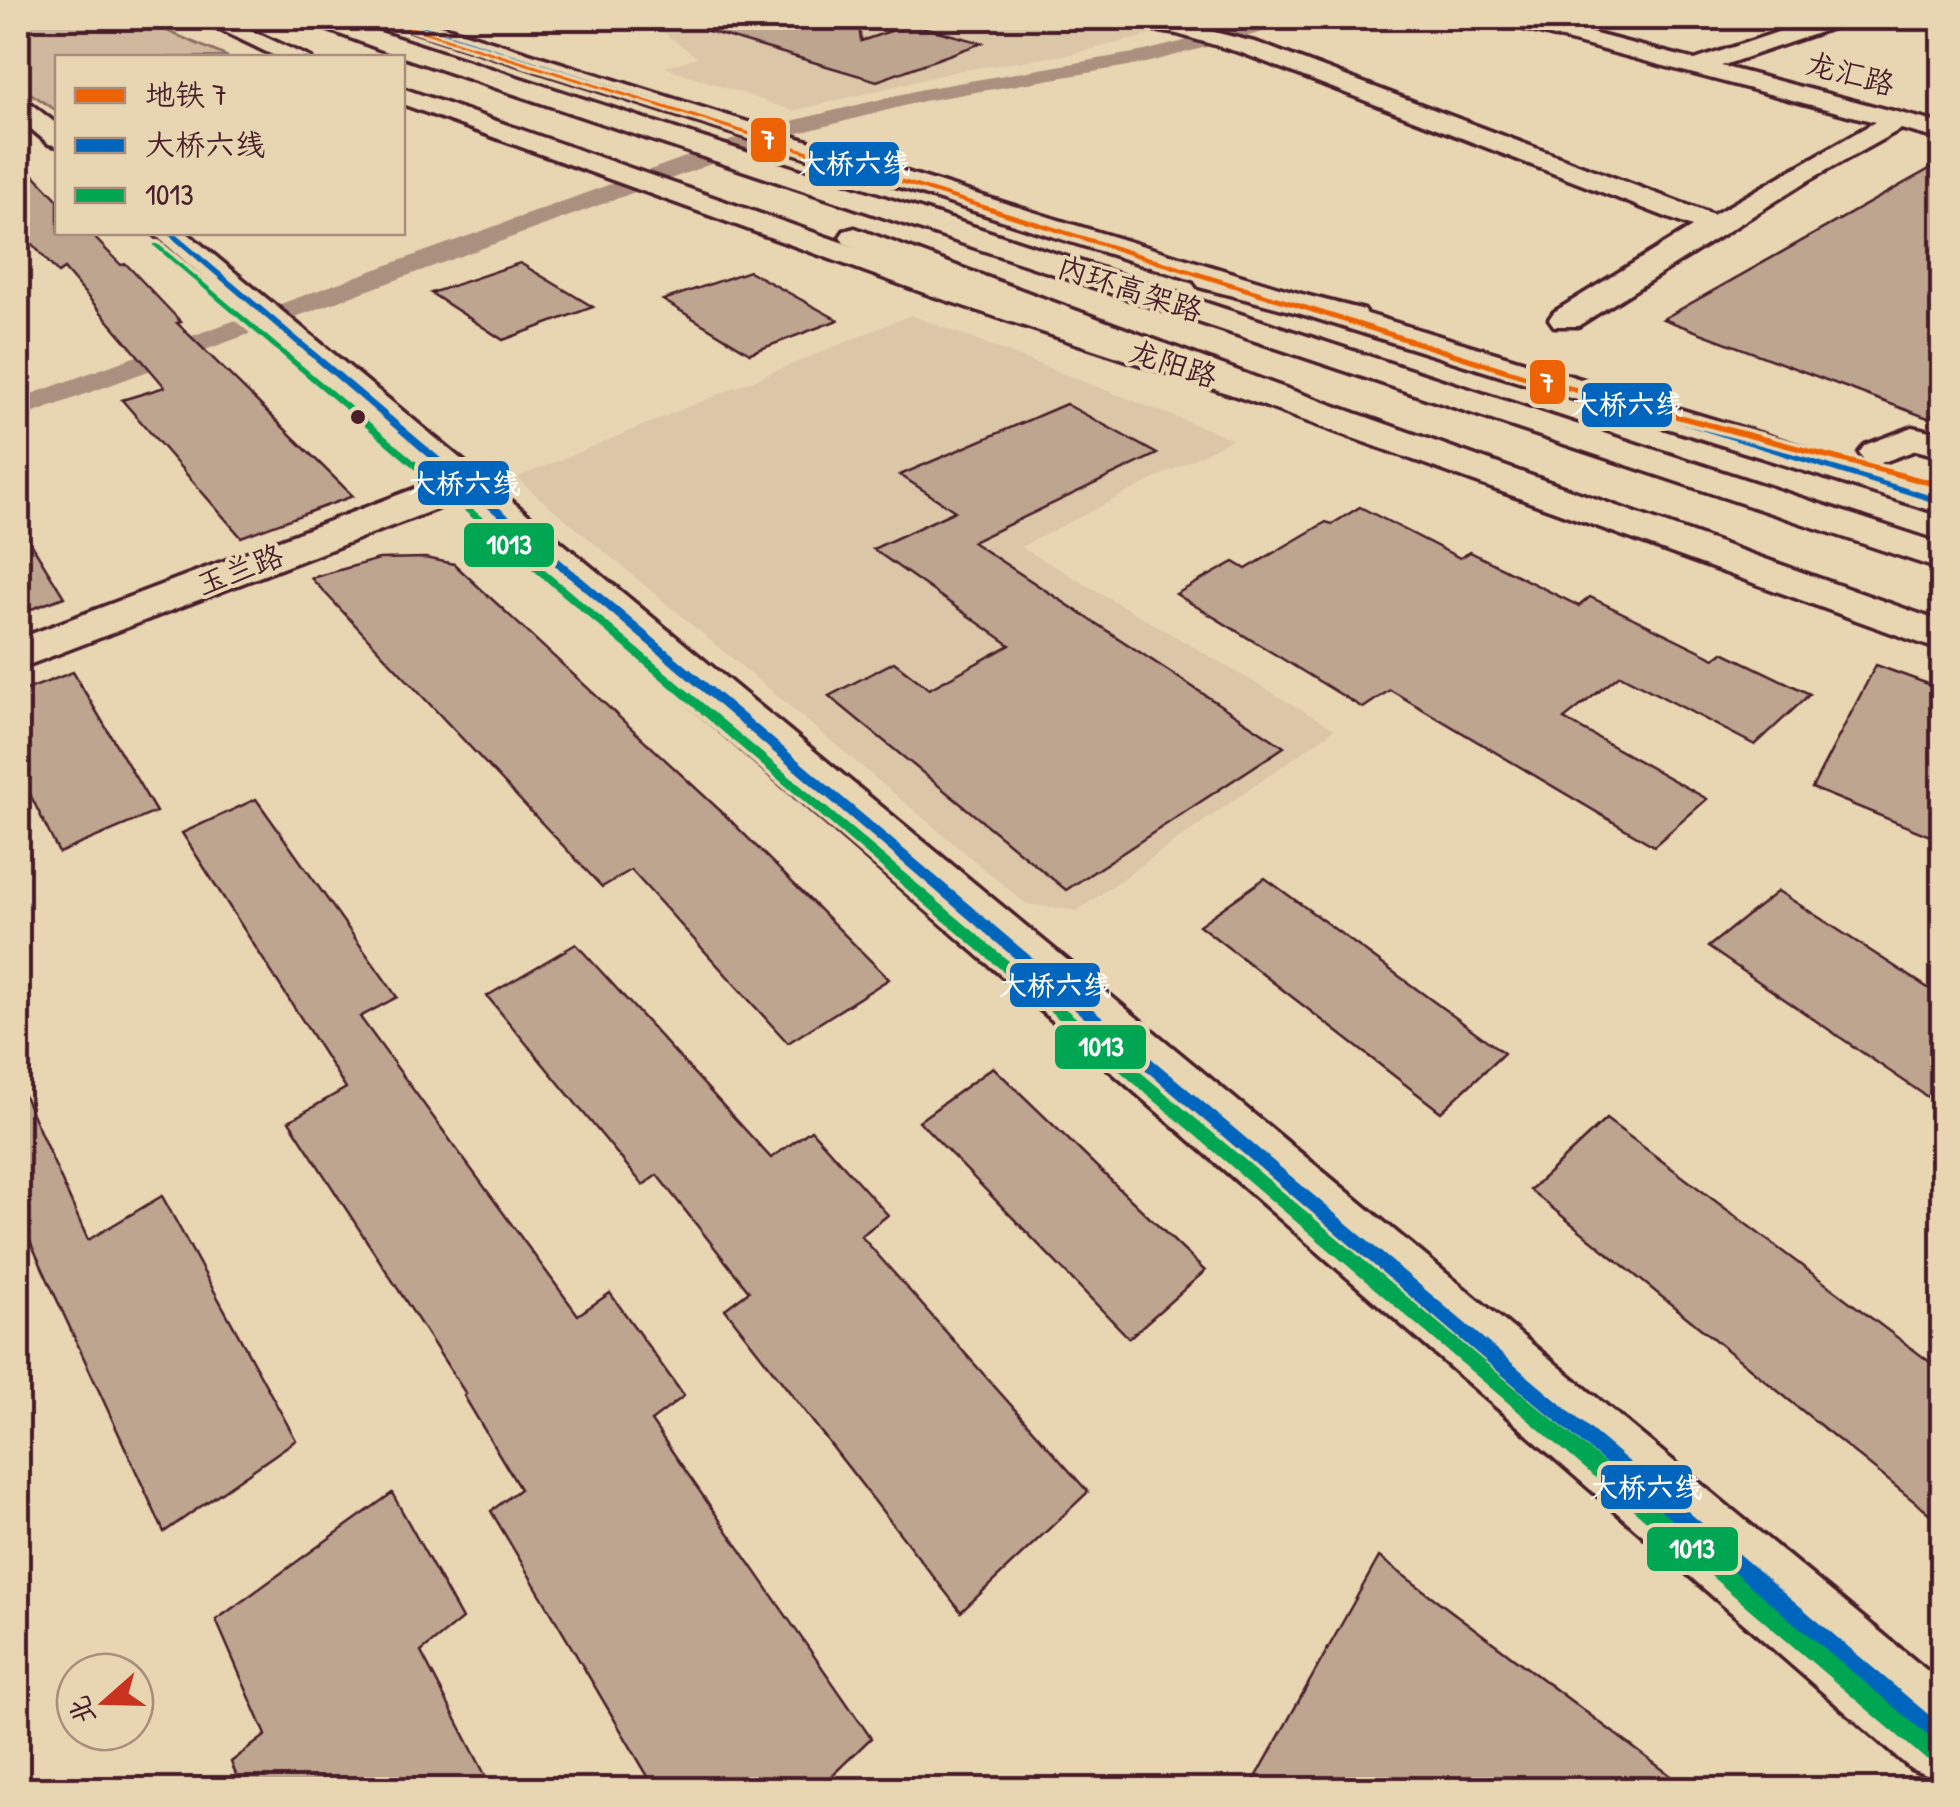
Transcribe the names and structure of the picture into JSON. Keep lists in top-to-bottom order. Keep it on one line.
{"streets":{"main road":["龙汇路","内环高架路","龙阳路","玉兰路"]},"crossings":[["内环高架路","龙阳路"]],"lines":["metro line 7","transit line 大桥六线","transit line 1013"],"legend":["地铁 7","大桥六线","1013"],"north":"left"}
